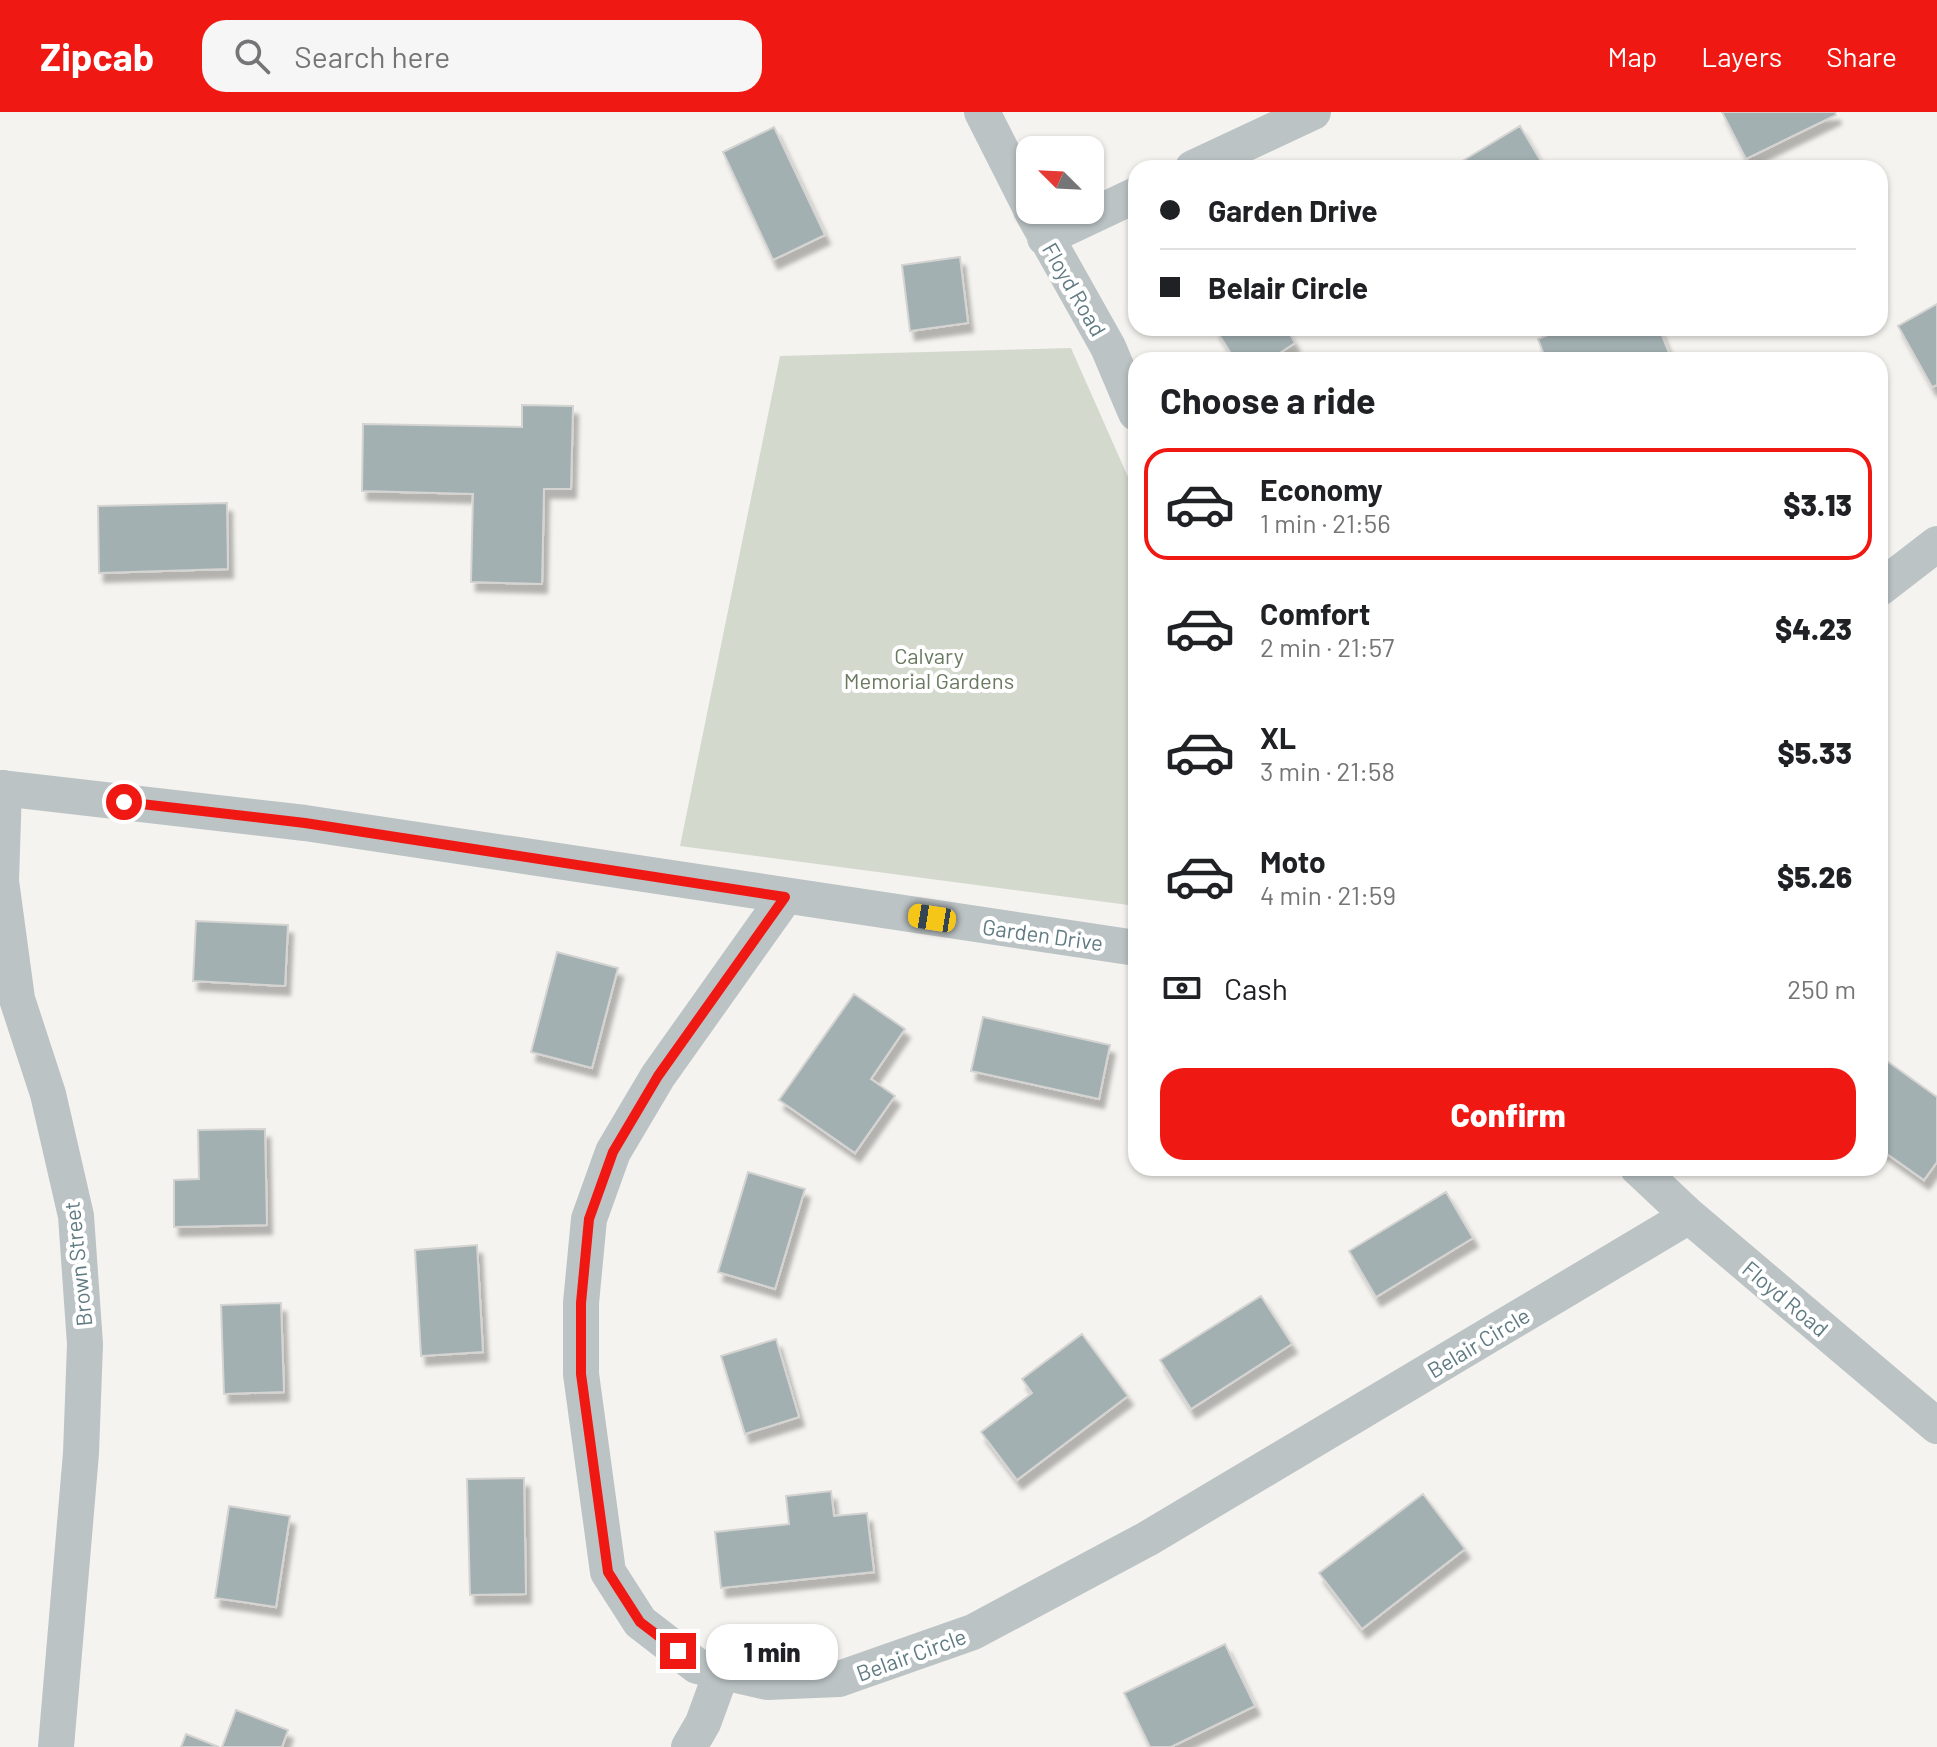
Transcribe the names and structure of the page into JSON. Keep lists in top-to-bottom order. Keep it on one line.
{"streets":{"street":["Floyd Road","Garden Drive","Brown Street","Belair Circle"]},"crossings":[["Floyd Road","Belair Circle"],["Garden Drive","Brown Street"],["Garden Drive","Belair Circle"]],"parks":["Calvary Memorial Gardens"],"north":"top left","page":{"header":"Zipcab","search":"Search here","nav":["Map","Layers","Share"],"banner":["Garden Drive","Belair Circle"],"heading":"Choose a ride","list":[{"name":"Economy","note":"1 min · 21:56","value":"$3.13"},{"name":"Comfort","note":"2 min · 21:57","value":"$4.23"},{"name":"XL","note":"3 min · 21:58","value":"$5.33"},{"name":"Moto","note":"4 min · 21:59","value":"$5.26"}],"pay":["Cash","250 m"],"buttons":"Confirm","bubble":"1 min"}}
